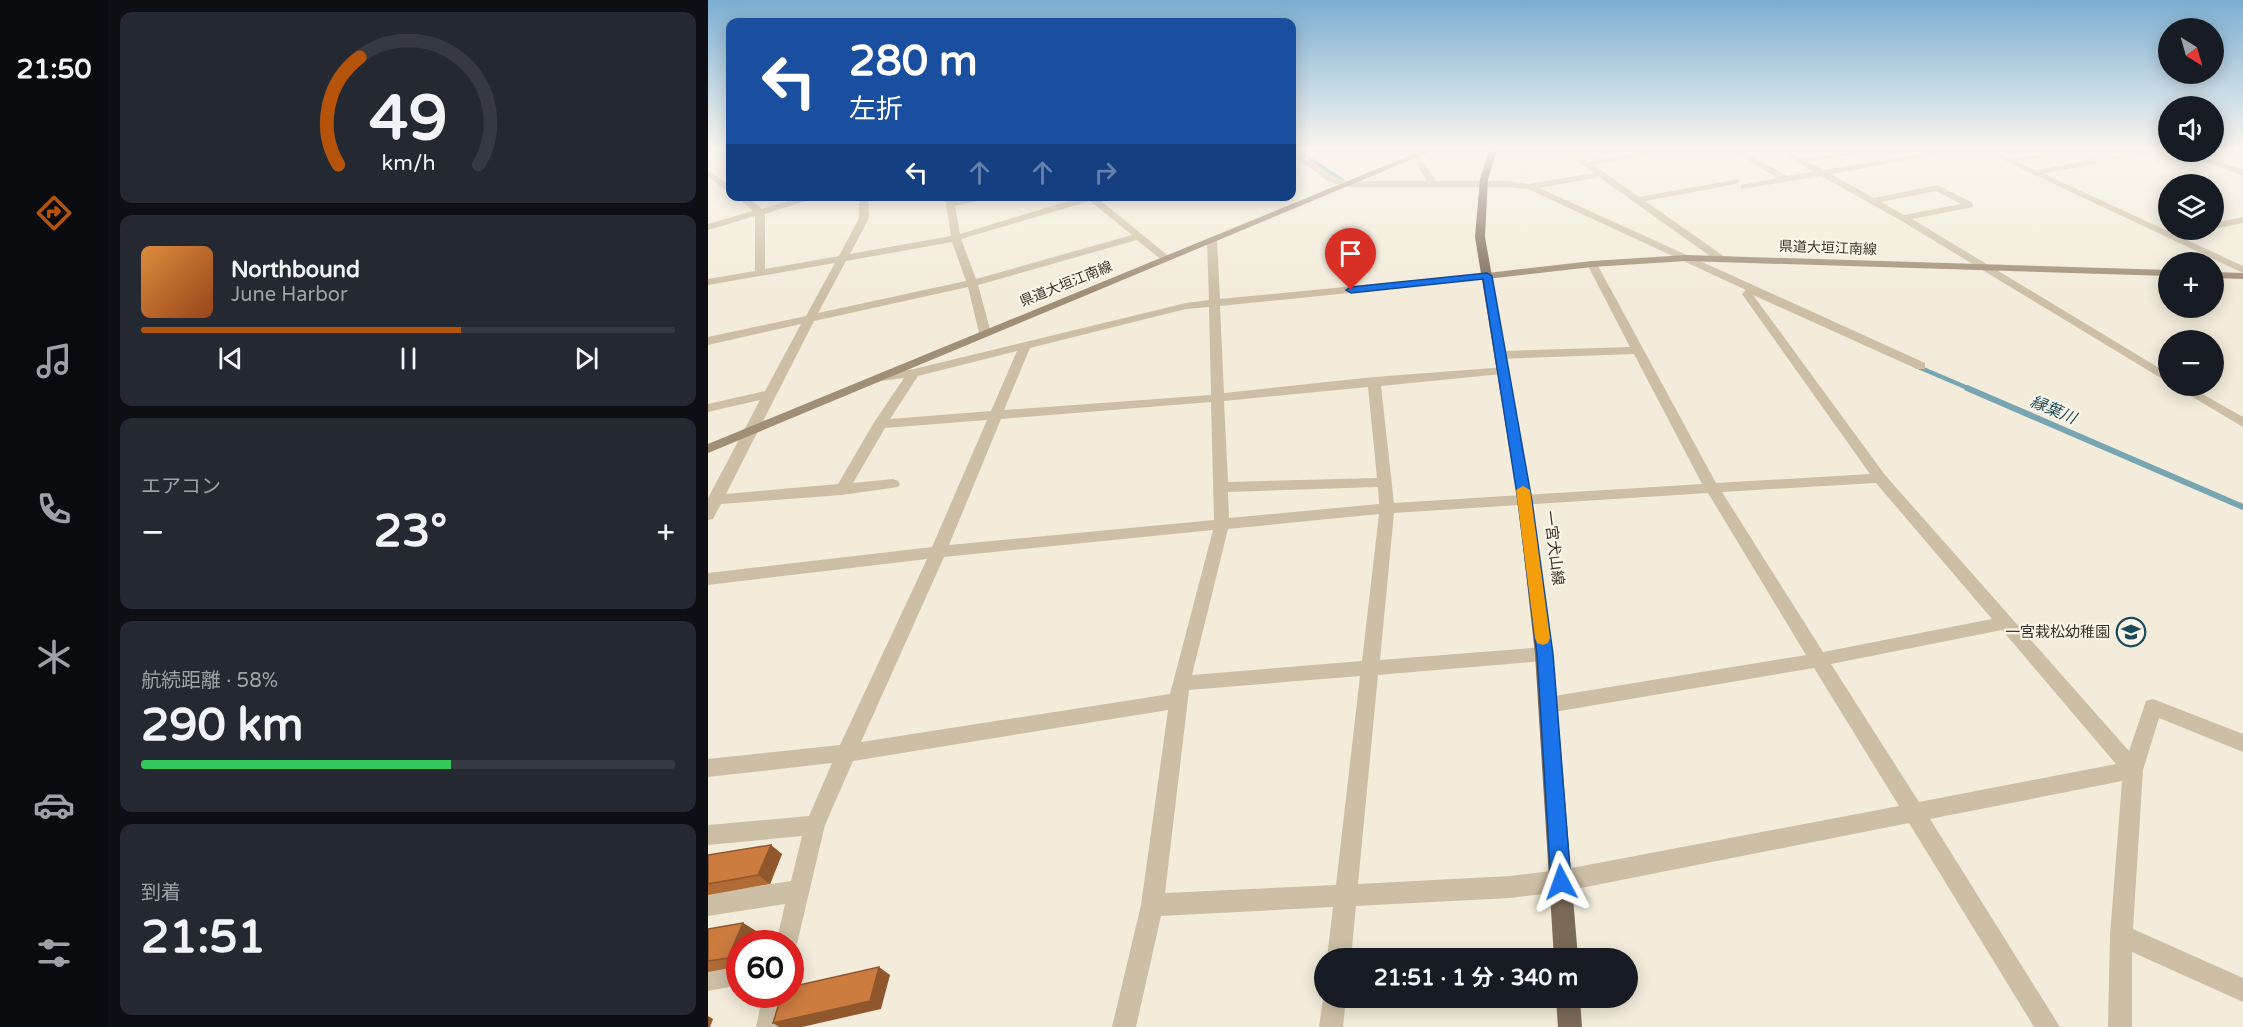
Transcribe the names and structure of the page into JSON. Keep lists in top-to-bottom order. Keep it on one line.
{"streets":{"main road":["県道大垣江南線","一宮犬山線"]},"crossings":[["県道大垣江南線","一宮犬山線"]],"water":["縁葉川"],"places":{"school or university":["一宮栽松幼稚園"]},"north":"bottom right","page":{"tabs":"21:50","map_buttons":["+","−"],"turn":["280 m","左折"],"song":["Northbound","June Harbor"],"tile":["エアコン",["航続距離 · 58%","290 km"],["到着","21:51"]],"heat":["−","23°","+"],"limit":"60","trip":"21:51 · 1 分 · 340 m","gauge":["49","km/h"]}}
